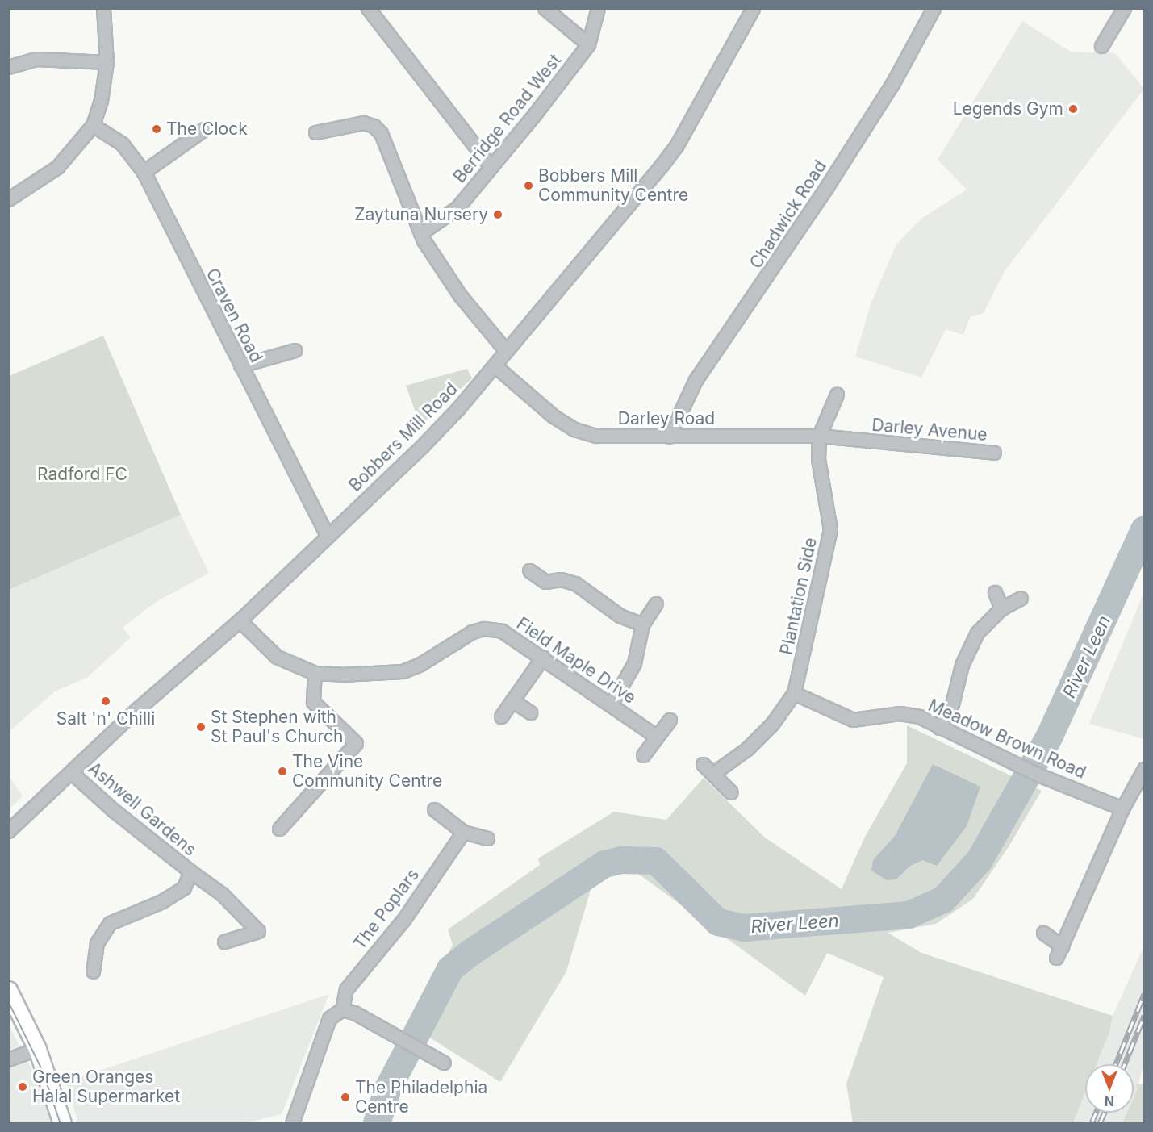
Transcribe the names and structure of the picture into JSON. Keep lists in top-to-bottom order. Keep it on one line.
{"streets":{"street":["Berridge Road West","Chadwick Road","Craven Road","Darley Road","Darley Avenue","Bobbers Mill Road","Plantation Side","Field Maple Drive","Meadow Brown Road","Ashwell Gardens","The Poplars"]},"crossings":[["Chadwick Road","Darley Road"],["Craven Road","Bobbers Mill Road"],["Darley Road","Darley Avenue"],["Darley Road","Bobbers Mill Road"],["Darley Road","Plantation Side"],["Bobbers Mill Road","Field Maple Drive"],["Bobbers Mill Road","Ashwell Gardens"],["Plantation Side","Meadow Brown Road"]],"water":["River Leen"],"parks":["Radford FC"],"places":["Legends Gym","The Clock","Bobbers Mill Community Centre","Zaytuna Nursery","Salt 'n' Chilli","St Stephen with St Paul's Church","The Vine Community Centre","Green Oranges Halal Supermarket","The Philadelphia Centre"],"north":"bottom"}
